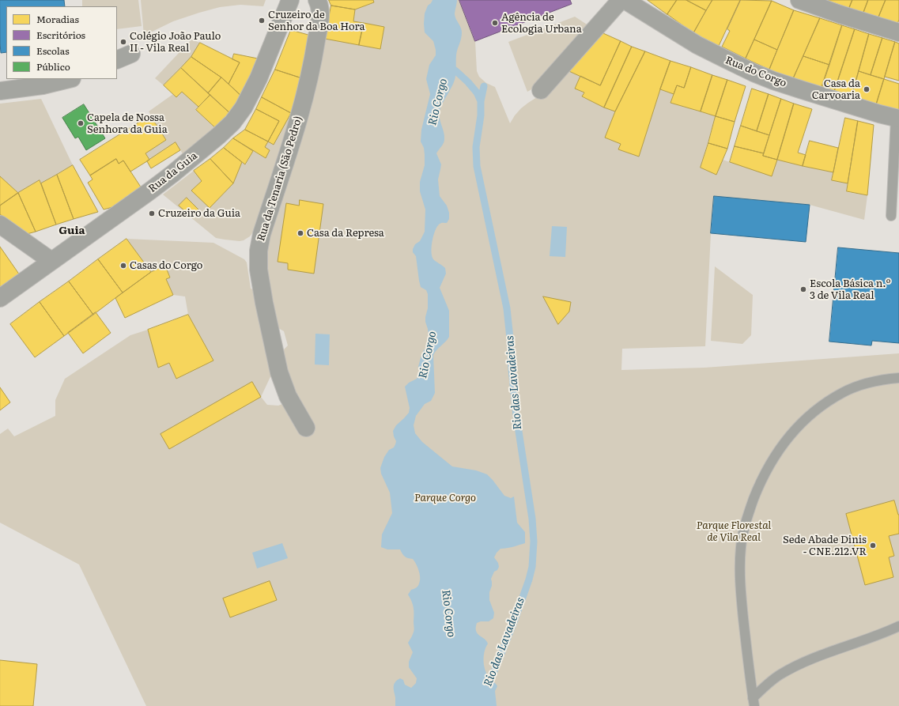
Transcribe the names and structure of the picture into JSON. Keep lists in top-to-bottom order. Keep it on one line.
{"streets":{"street":["Rua do Corgo","Rua da Guia","Rua da Tenaria (São Pedro)"]},"districts":["Guia"],"water":["Rio Corgo","Rio das Lavadeiras"],"parks":["Parque Corgo","Parque Florestal de Vila Real"],"places":["Cruzeiro de Senhor da Boa Hora","Agência de Ecologia Urbana","Colégio João Paulo II - Vila Real","Casa da Carvoaria","Capela de Nossa Senhora da Guia","Cruzeiro da Guia","Casa da Represa","Casas do Corgo","Escola Básica n.º 3 de Vila Real","Sede Abade Dinis - CNE.212.VR"],"legend":["Moradias","Escritórios","Escolas","Público"]}
